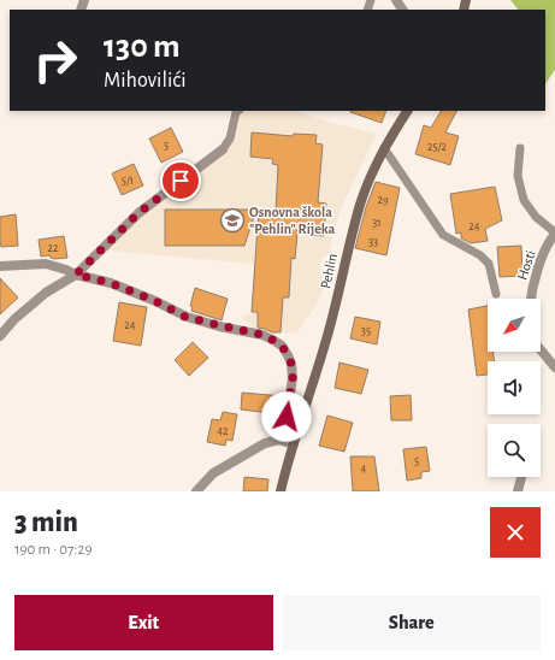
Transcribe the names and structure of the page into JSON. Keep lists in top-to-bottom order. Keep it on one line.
{"streets":{"main road":["Pehlin"],"street":["Hosti"]},"places":{"school or university":["Osnovna škola \"Pehlin\" Rijeka"]},"house_numbers":["5","25/2","5/1","29","31","24","33","22","24","35","42","5","4"],"north":"bottom left","page":{"turn":["130 m","Mihovilići"],"heading":["3 min","190 m · 07:29"],"buttons":["Exit","Share"]}}
